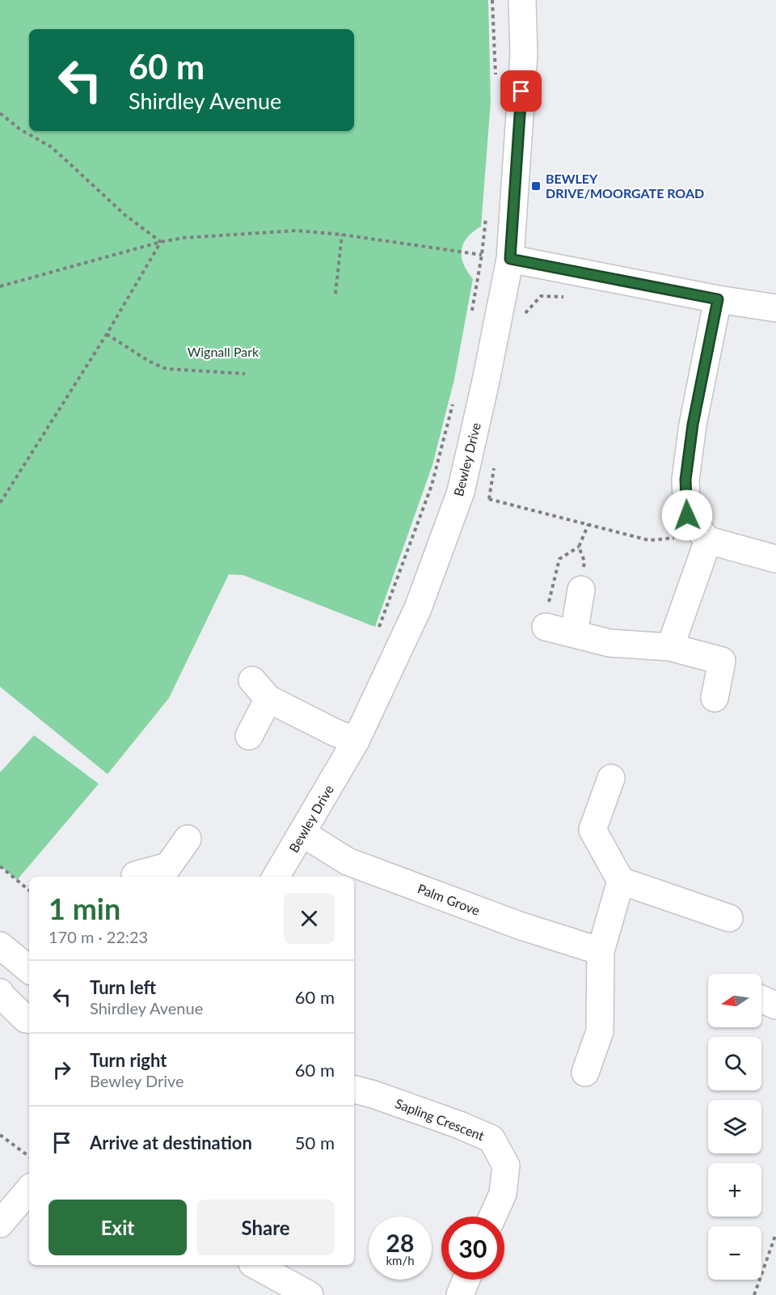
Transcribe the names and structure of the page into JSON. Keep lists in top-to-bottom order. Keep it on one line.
{"streets":{"street":["Bewley Drive","Palm Grove","Sapling Crescent"]},"crossings":[["Bewley Drive","Palm Grove"]],"parks":["Wignall Park"],"places":{"transit":["BEWLEY DRIVE/MOORGATE ROAD"]},"north":"left","page":{"turn":["60 m","Shirdley Avenue"],"heading":["1 min","170 m · 22:23"],"list":[{"name":"Turn left","note":"Shirdley Avenue","value":"60 m"},{"name":"Turn right","note":"Bewley Drive","value":"60 m"},{"name":"Arrive at destination","value":"50 m"}],"map_buttons":["+","−"],"buttons":["Exit","Share"],"speed":"28 km/h","limit":"30"}}
